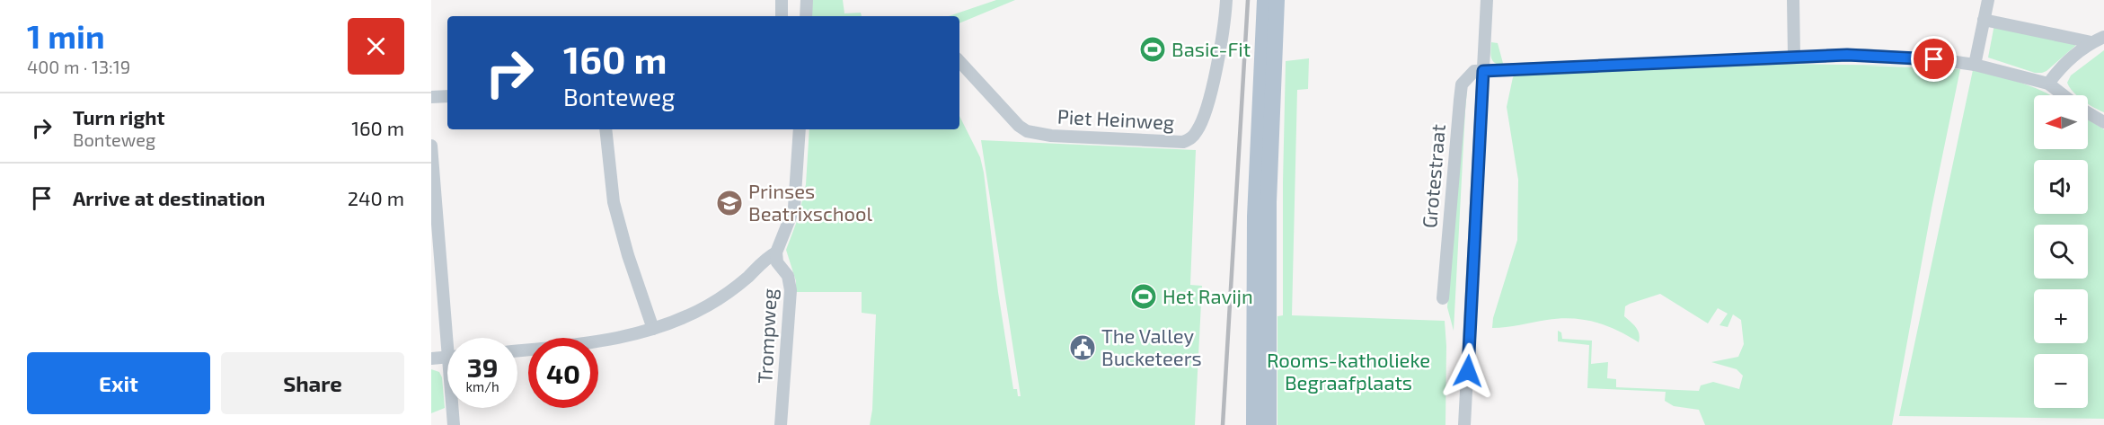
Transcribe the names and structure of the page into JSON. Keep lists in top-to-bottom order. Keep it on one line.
{"streets":{"street":["Piet Heinweg","Grotestraat","Trompweg"]},"parks":["Rooms-katholieke Begraafplaats"],"places":{"sports":["Basic-Fit","Het Ravijn"],"school or university":["Prinses Beatrixschool"],"public building":["The Valley Bucketeers"]},"north":"left","page":{"heading":["1 min","400 m · 13:19"],"turn":["160 m","Bonteweg"],"list":[{"name":"Turn right","note":"Bonteweg","value":"160 m"},{"name":"Arrive at destination","value":"240 m"}],"map_buttons":["+","−"],"speed":"39 km/h","limit":"40","buttons":["Exit","Share"]}}
